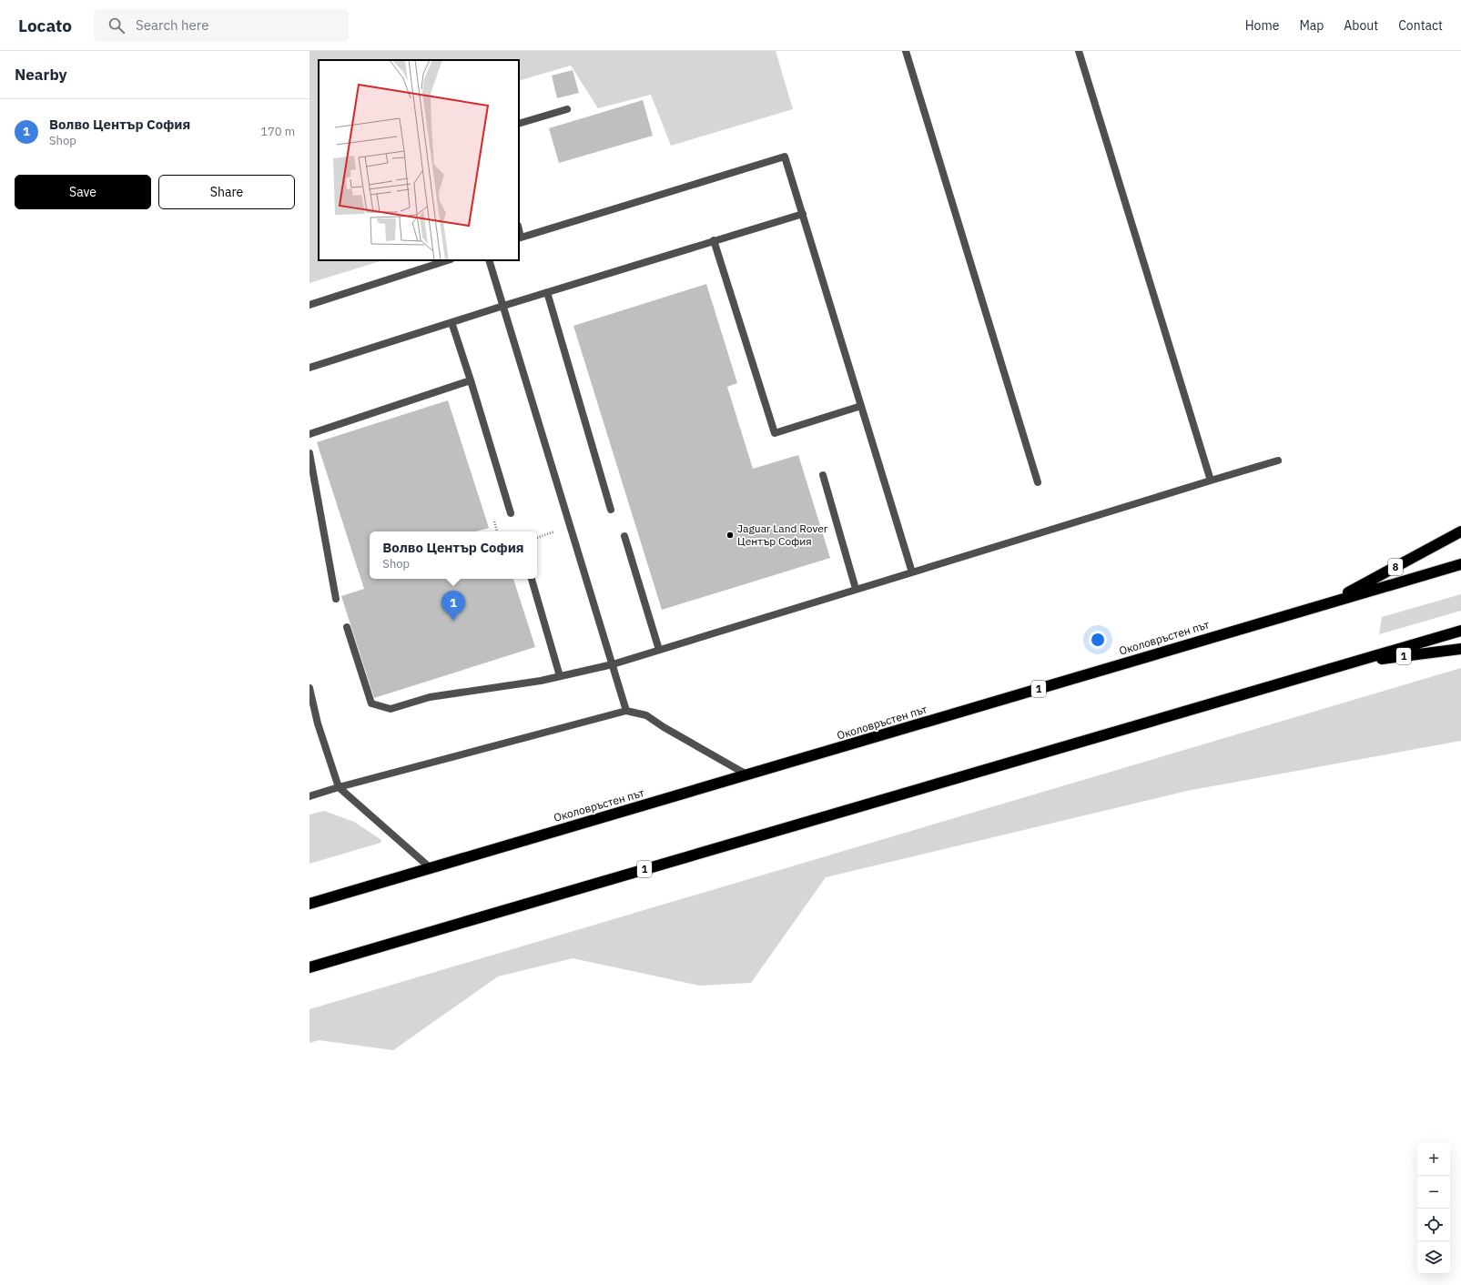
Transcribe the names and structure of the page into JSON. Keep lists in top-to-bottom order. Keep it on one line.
{"streets":{"highway":["8","Околовръстен път","1"]},"crossings":[["8","Околовръстен път"]],"places":["Jaguar Land Rover Център София"],"page":{"header":"Locato","search":"Search here","nav":["Home","Map","About","Contact"],"heading":"Nearby","list":[{"mark":"1","name":"Волво Център София","note":"Shop","value":"170 m"}],"buttons":["Save","Share"],"popup":["Волво Център София","Shop"],"pins":"1","map_buttons":["+","−"]}}
